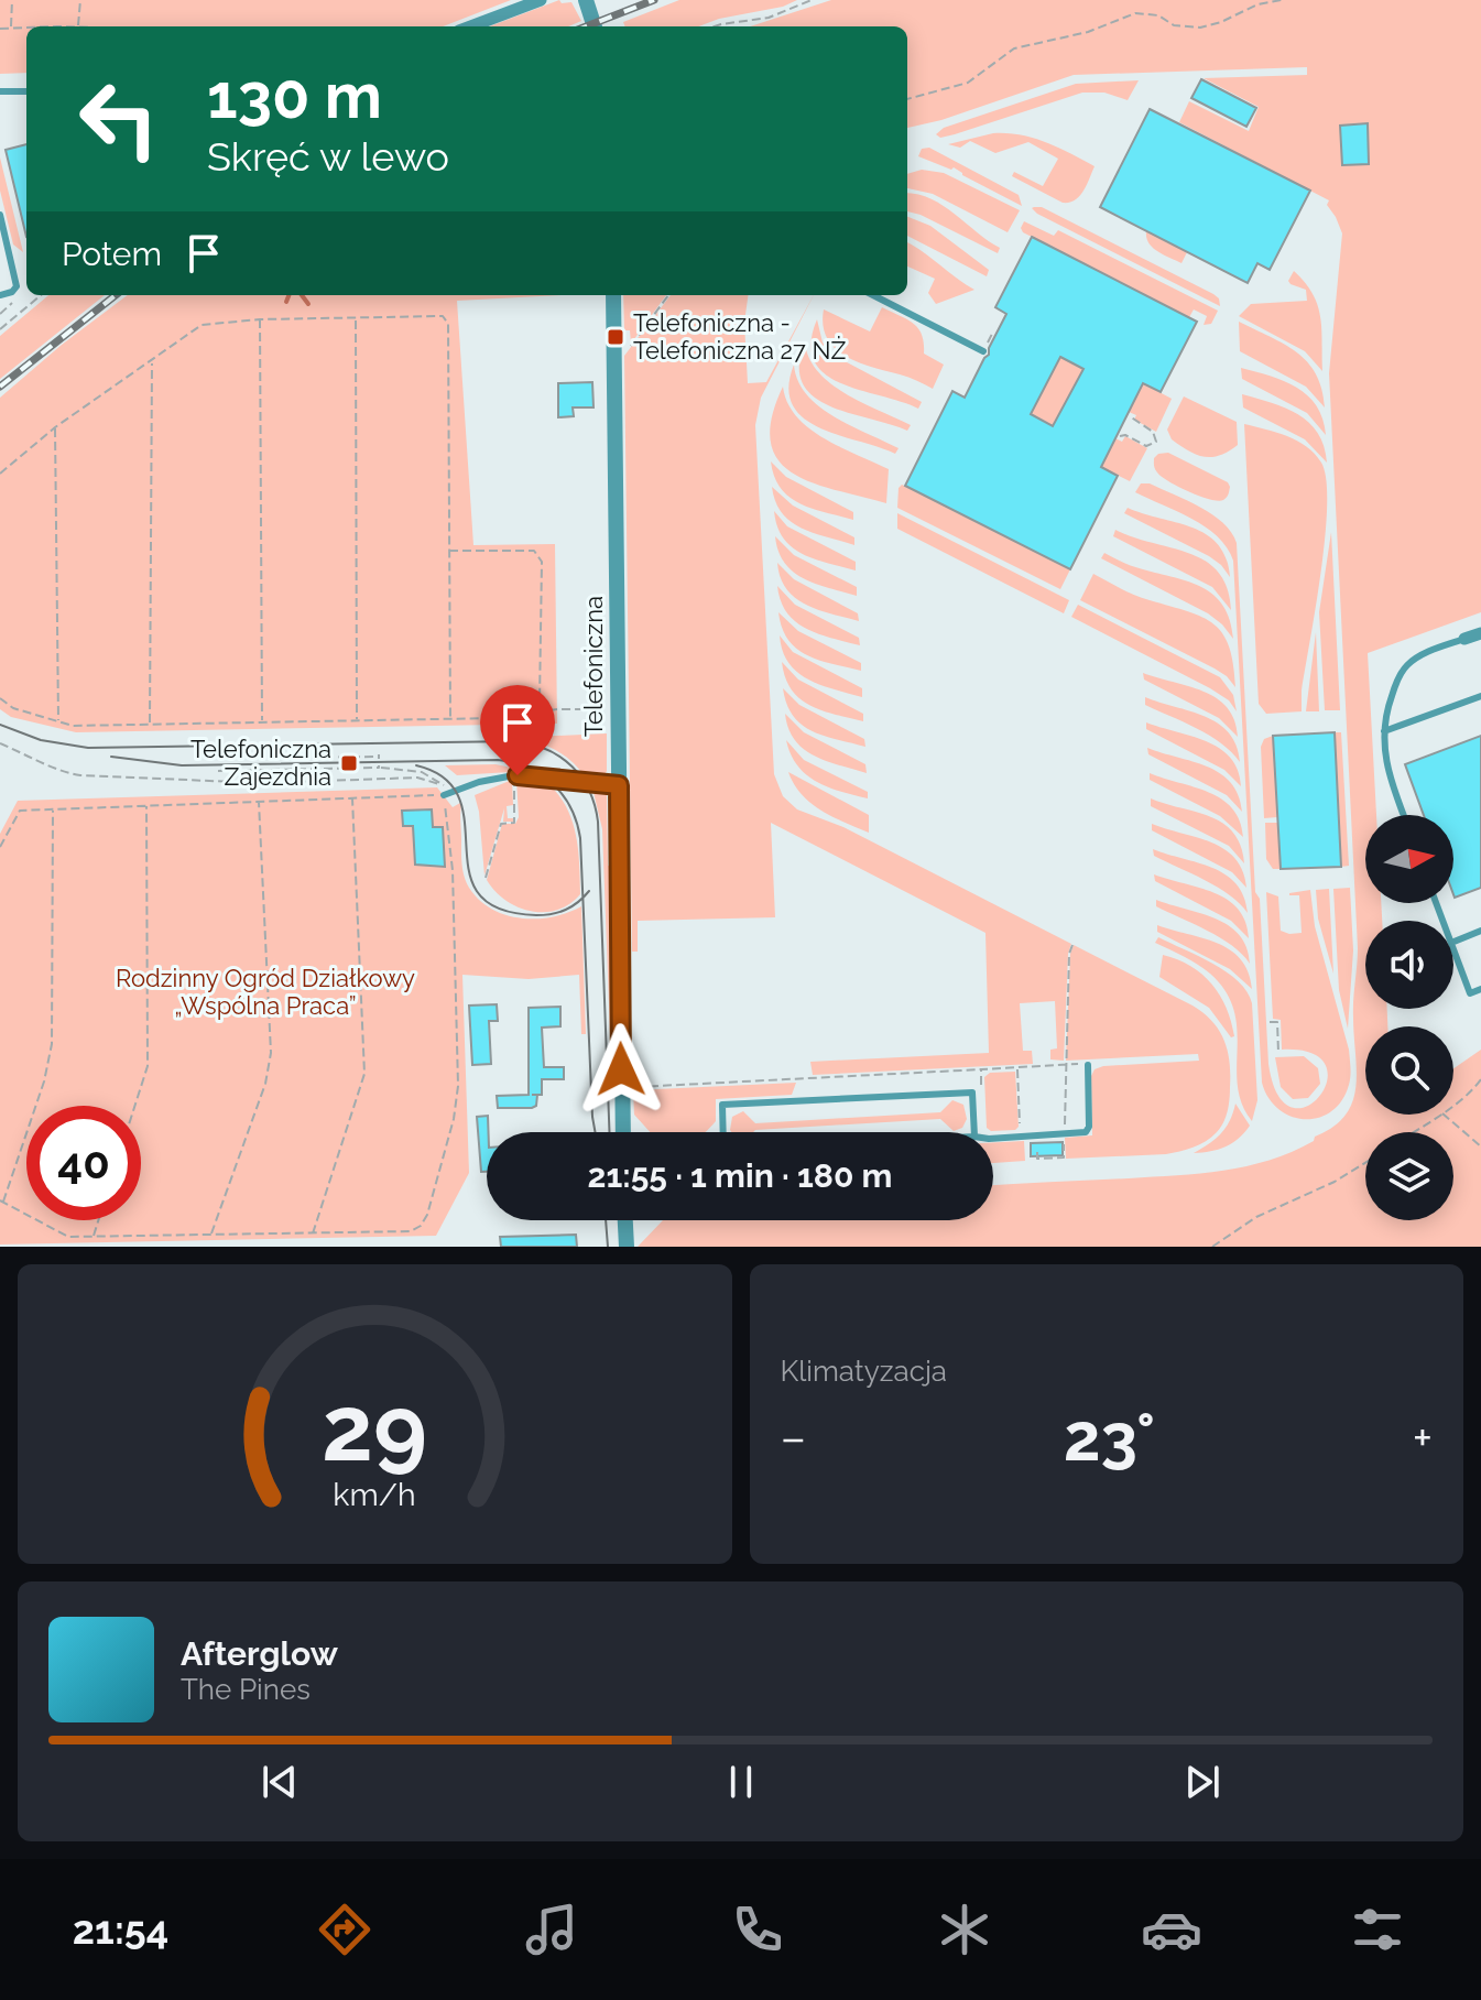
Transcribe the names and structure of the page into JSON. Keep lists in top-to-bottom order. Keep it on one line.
{"streets":{"street":["Telefoniczna"]},"parks":["Rodzinny Ogród Działkowy „Wspólna Praca”"],"places":{"transit":["Telefoniczna - Telefoniczna 27 NŻ","Telefoniczna Zajezdnia"]},"north":"right","page":{"turn":["130 m","Skręć w lewo"],"then":"Potem","limit":"40","trip":"21:55 · 1 min · 180 m","tile":"Klimatyzacja","heat":["−","23°","+"],"song":["Afterglow","The Pines"],"tabs":"21:54","gauge":["29","km/h"]}}
